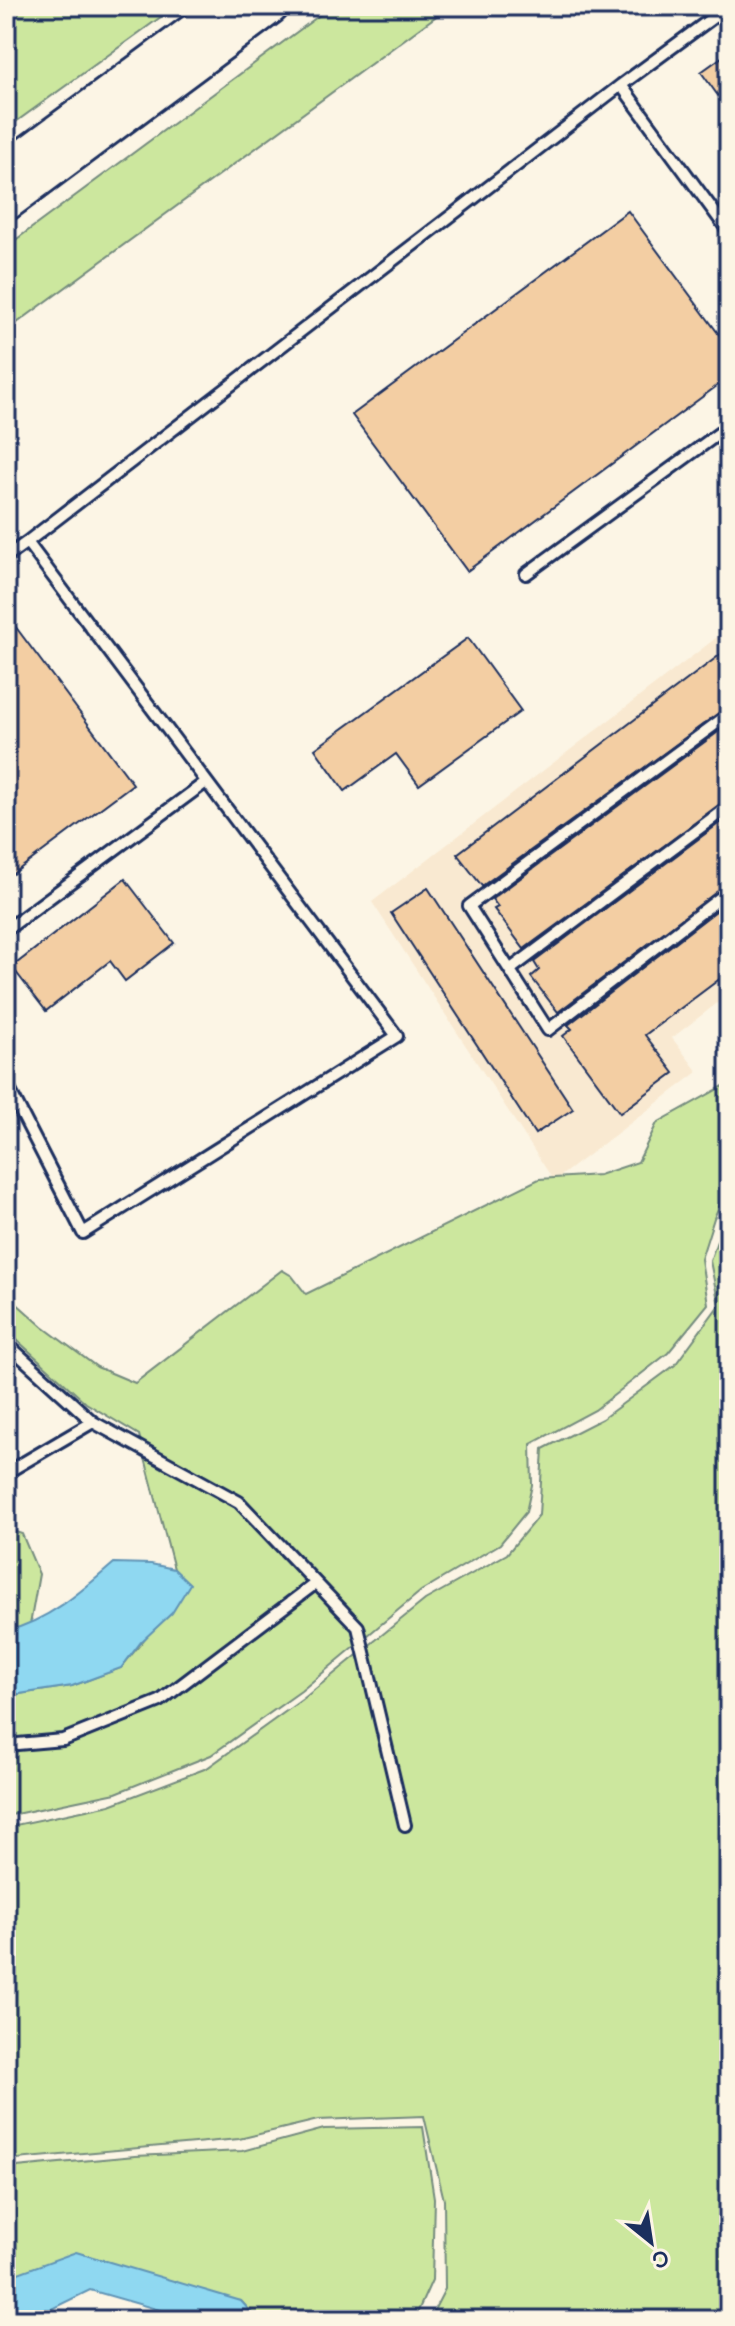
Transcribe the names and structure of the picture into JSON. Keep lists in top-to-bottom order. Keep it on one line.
{"north":"bottom right"}
